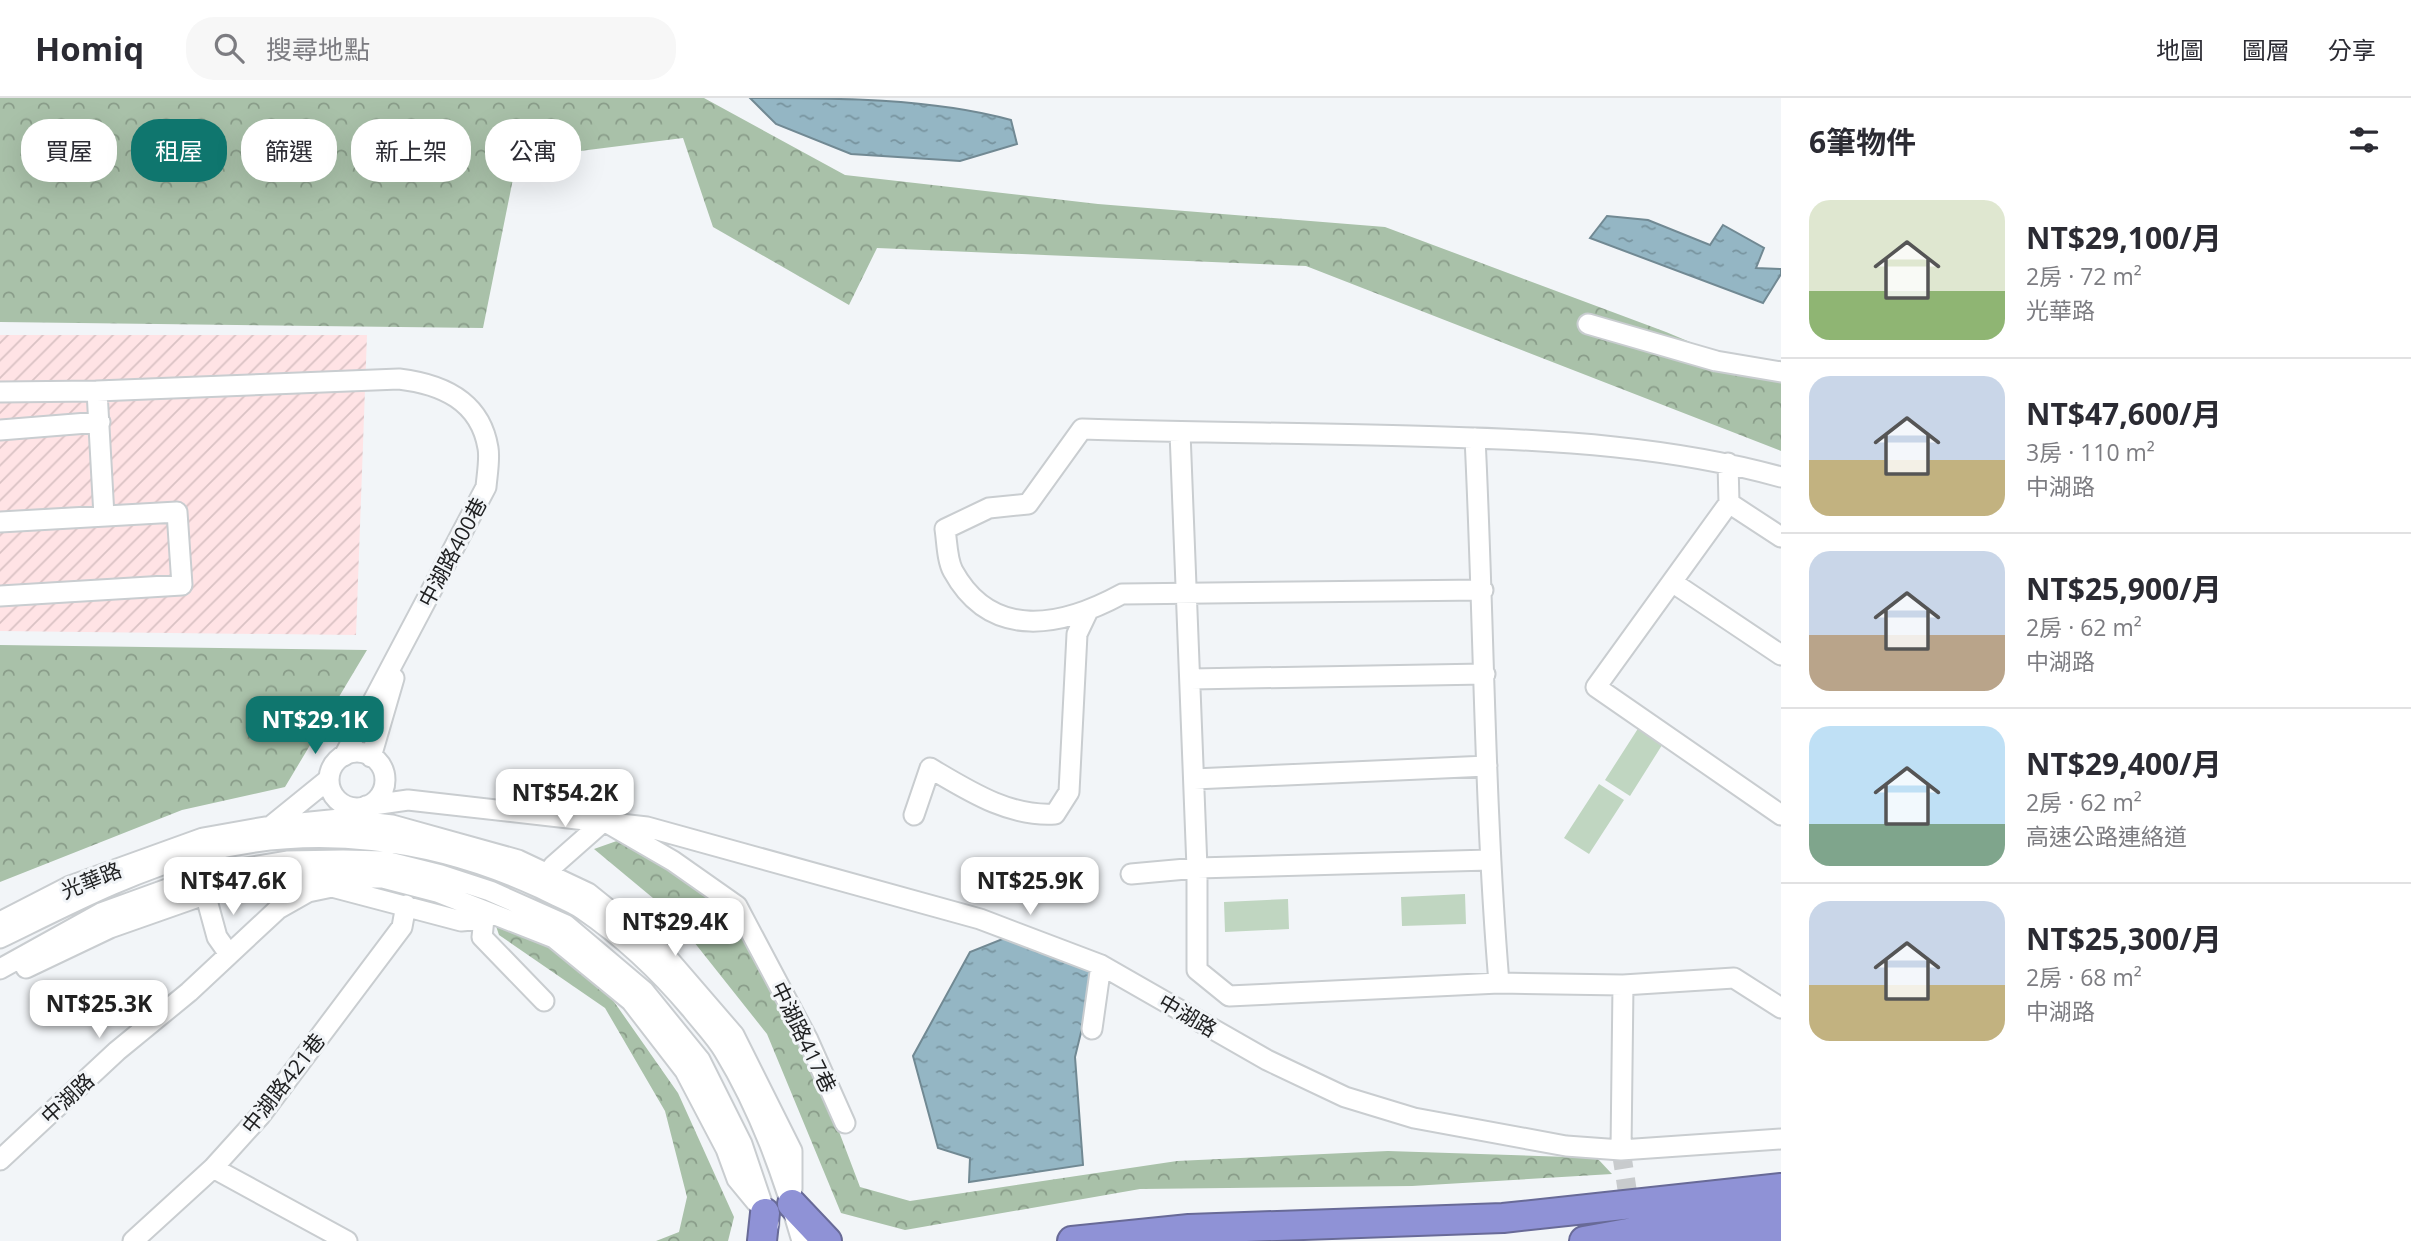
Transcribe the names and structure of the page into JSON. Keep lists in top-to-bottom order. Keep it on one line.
{"streets":{"street":["中湖路400巷","光華路","中湖路","中湖路417巷","中湖路421巷"]},"crossings":[["中湖路400巷","中湖路"],["中湖路","中湖路417巷"],["中湖路","中湖路421巷"]],"page":{"header":"Homiq","search":"搜尋地點","nav":["地圖","圖層","分享"],"heading":"6筆物件","chip":["買屋","租屋","篩選","新上架","公寓"],"list":[{"name":"NT$29,100/月","note":"2房 · 72 m² · 光華路"},{"name":"NT$47,600/月","note":"3房 · 110 m² · 中湖路"},{"name":"NT$25,900/月","note":"2房 · 62 m² · 中湖路"},{"name":"NT$29,400/月","note":"2房 · 62 m² · 高速公路連絡道"},{"name":"NT$25,300/月","note":"2房 · 68 m² · 中湖路"}],"price":["NT$29.1K","NT$54.2K","NT$47.6K","NT$25.9K","NT$29.4K","NT$25.3K"]}}
